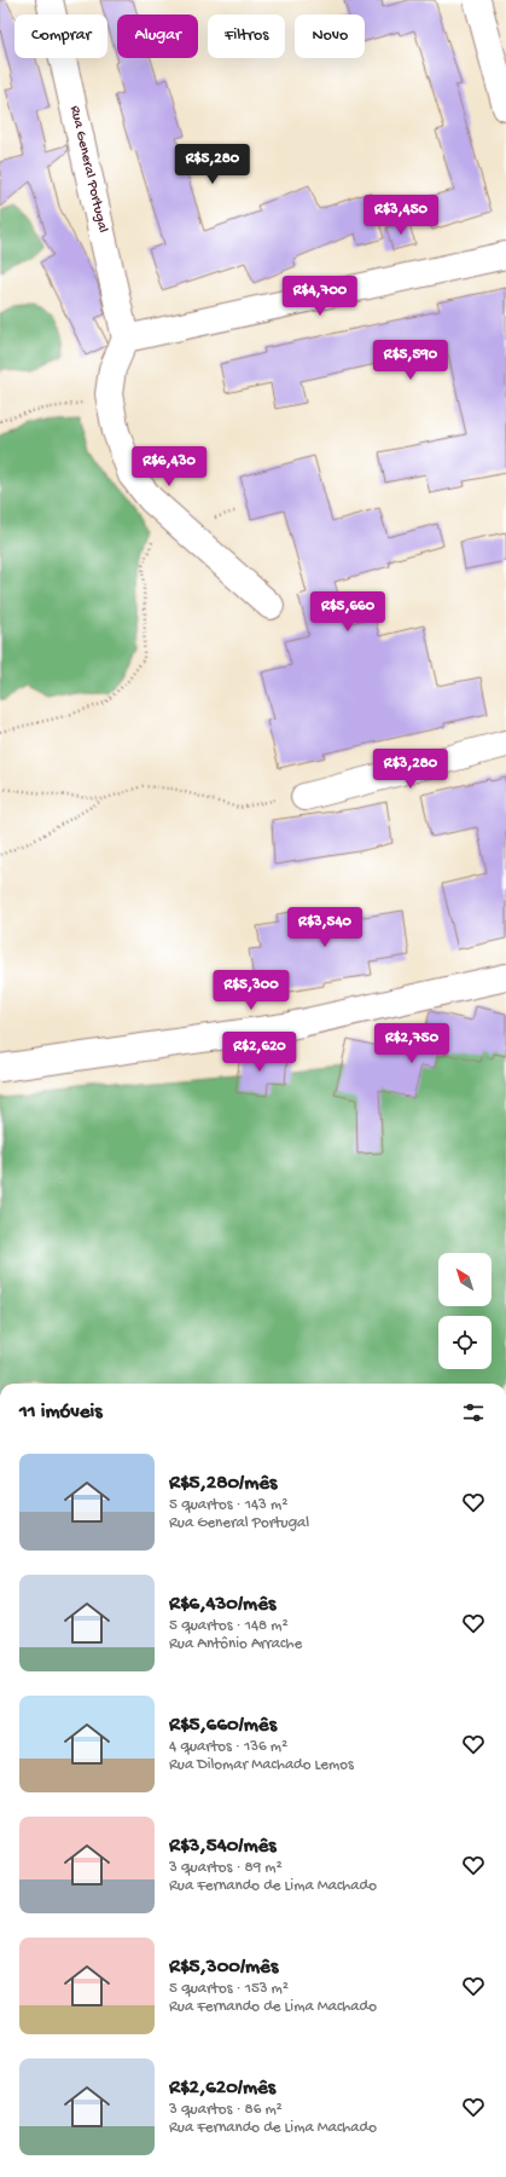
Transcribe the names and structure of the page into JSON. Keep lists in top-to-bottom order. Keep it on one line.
{"streets":{"street":["Rua General Portugal"]},"north":"top left","page":{"chip":["Comprar","Alugar","Filtros","Novo"],"price":["R$5,280","R$3,450","R$4,700","R$5,590","R$6,430","R$5,660","R$3,280","R$3,540","R$5,300","R$2,750","R$2,620"],"heading":"11 imóveis","list":[{"name":"R$5,280/mês","note":"5 quartos · 143 m² · Rua General Portugal"},{"name":"R$6,430/mês","note":"5 quartos · 148 m² · Rua Antônio Arrache"},{"name":"R$5,660/mês","note":"4 quartos · 136 m² · Rua Dilomar Machado Lemos"},{"name":"R$3,540/mês","note":"3 quartos · 89 m² · Rua Fernando de Lima Machado"},{"name":"R$5,300/mês","note":"5 quartos · 153 m² · Rua Fernando de Lima Machado"},{"name":"R$2,620/mês","note":"3 quartos · 86 m² · Rua Fernando de Lima Machado"}]}}
